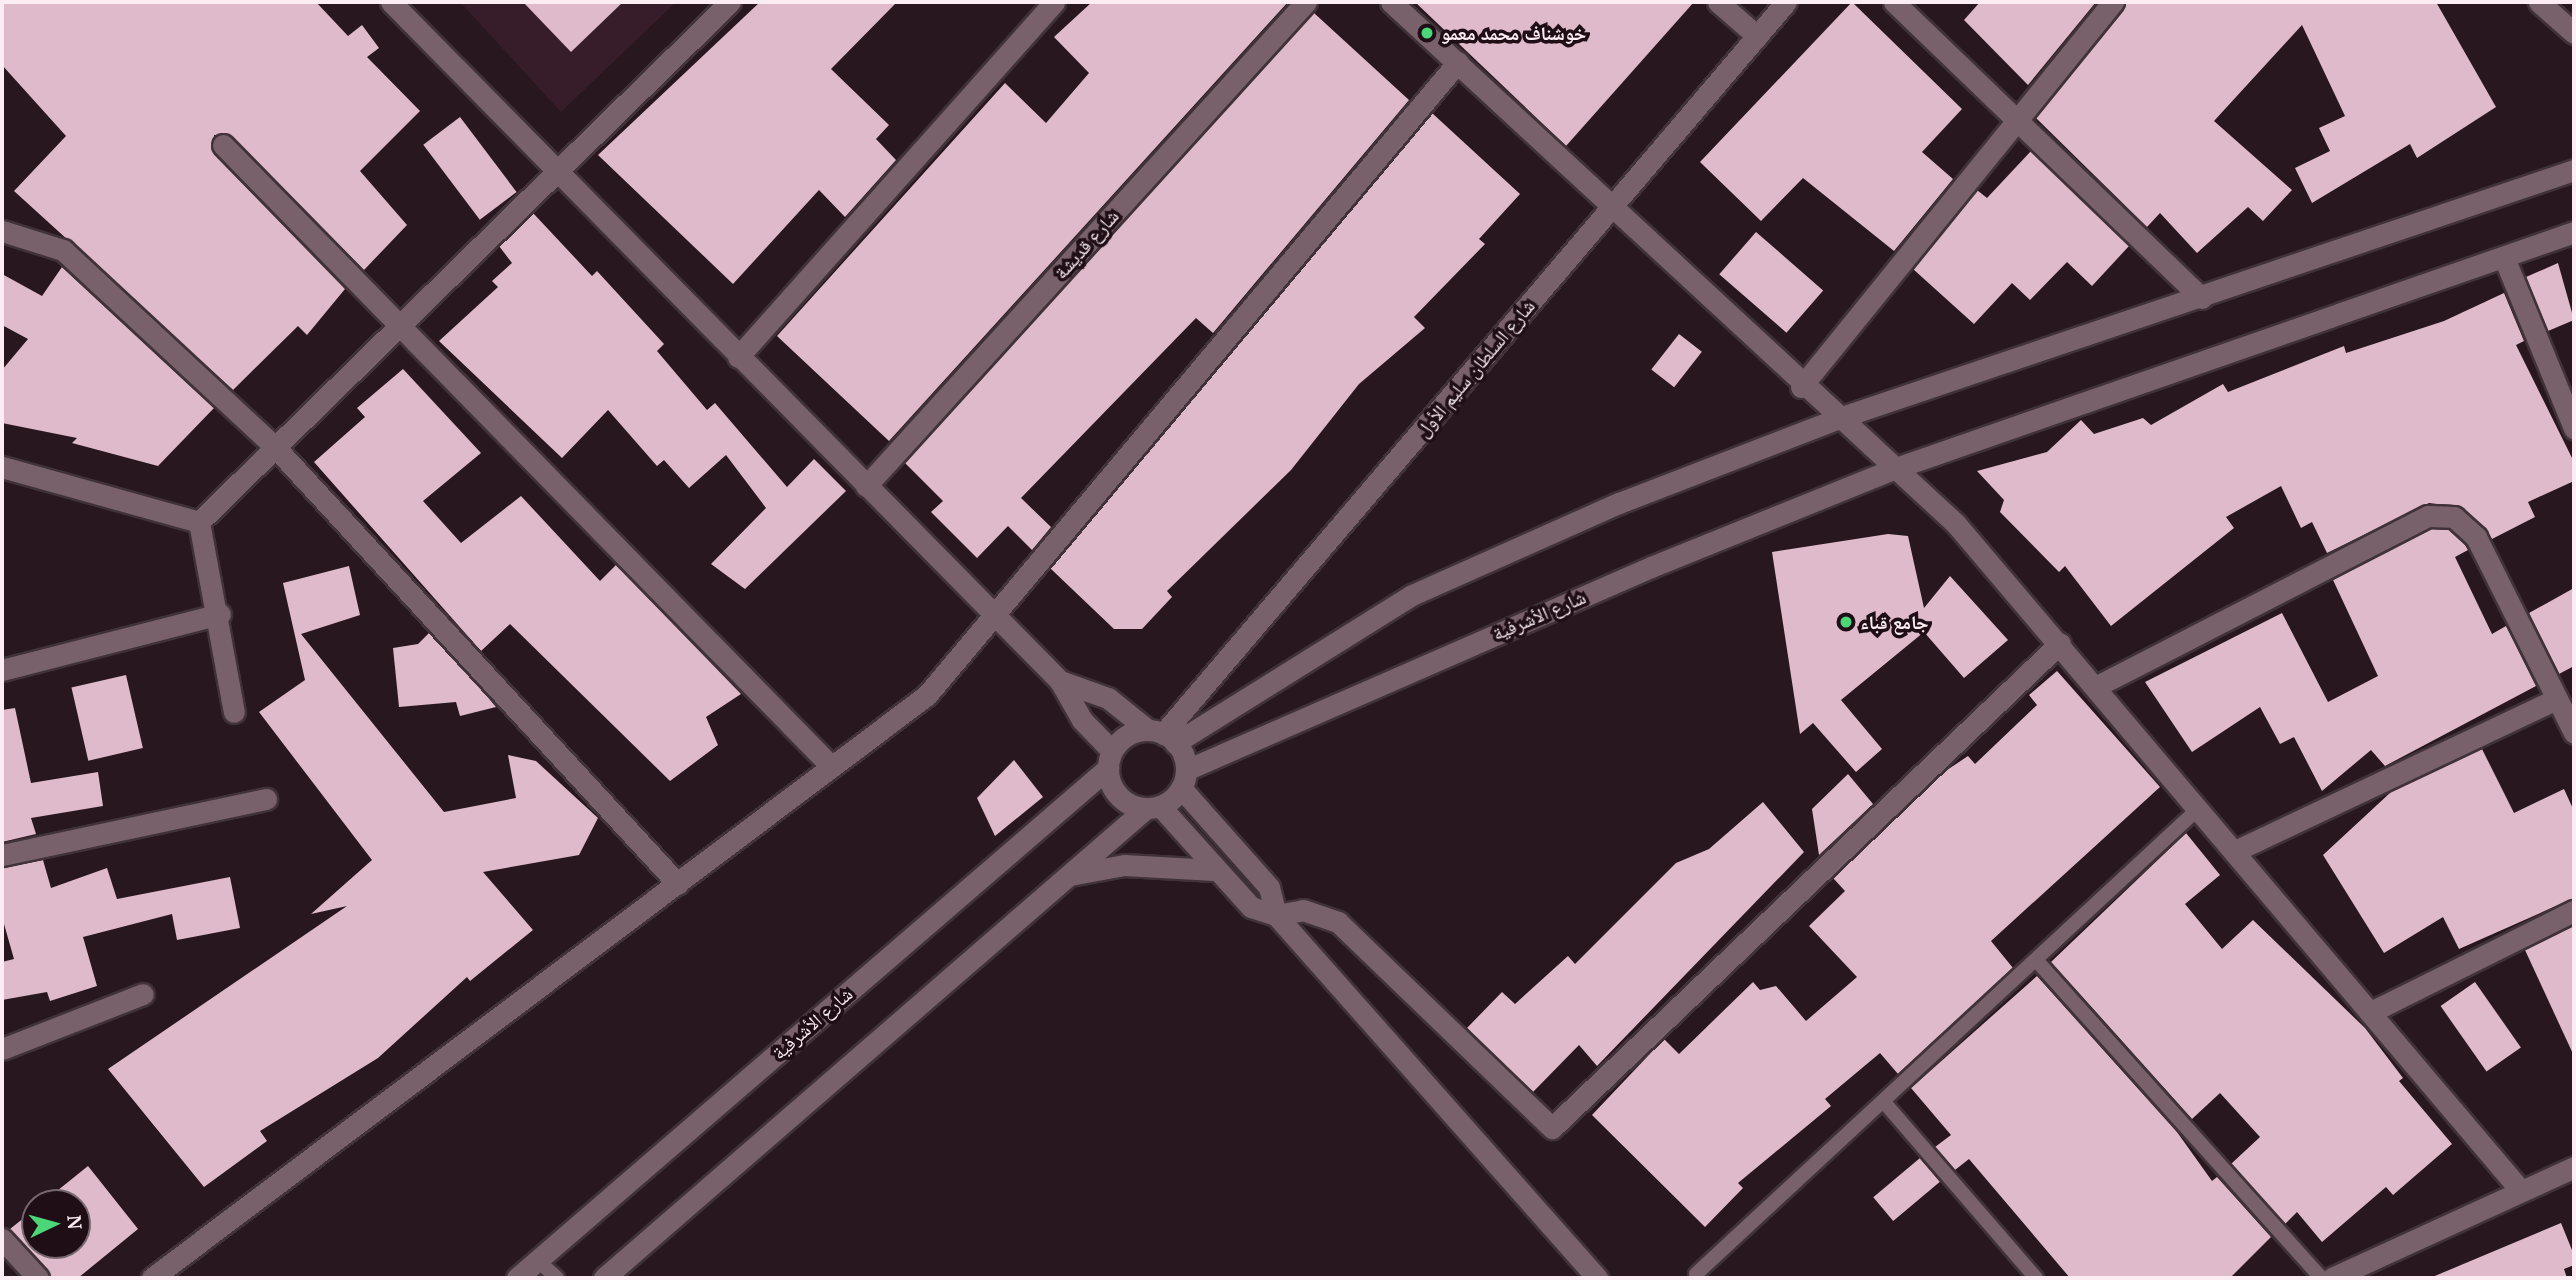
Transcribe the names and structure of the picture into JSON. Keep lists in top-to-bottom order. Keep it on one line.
{"streets":{"street":["شارع قديشة","شارع السلطان سليم الأول","شارع الأشرفية"]},"crossings":[["شارع السلطان سليم الأول","شارع الأشرفية"]],"places":["خوشناف محمد معمو","جامع قباء"],"north":"right"}
